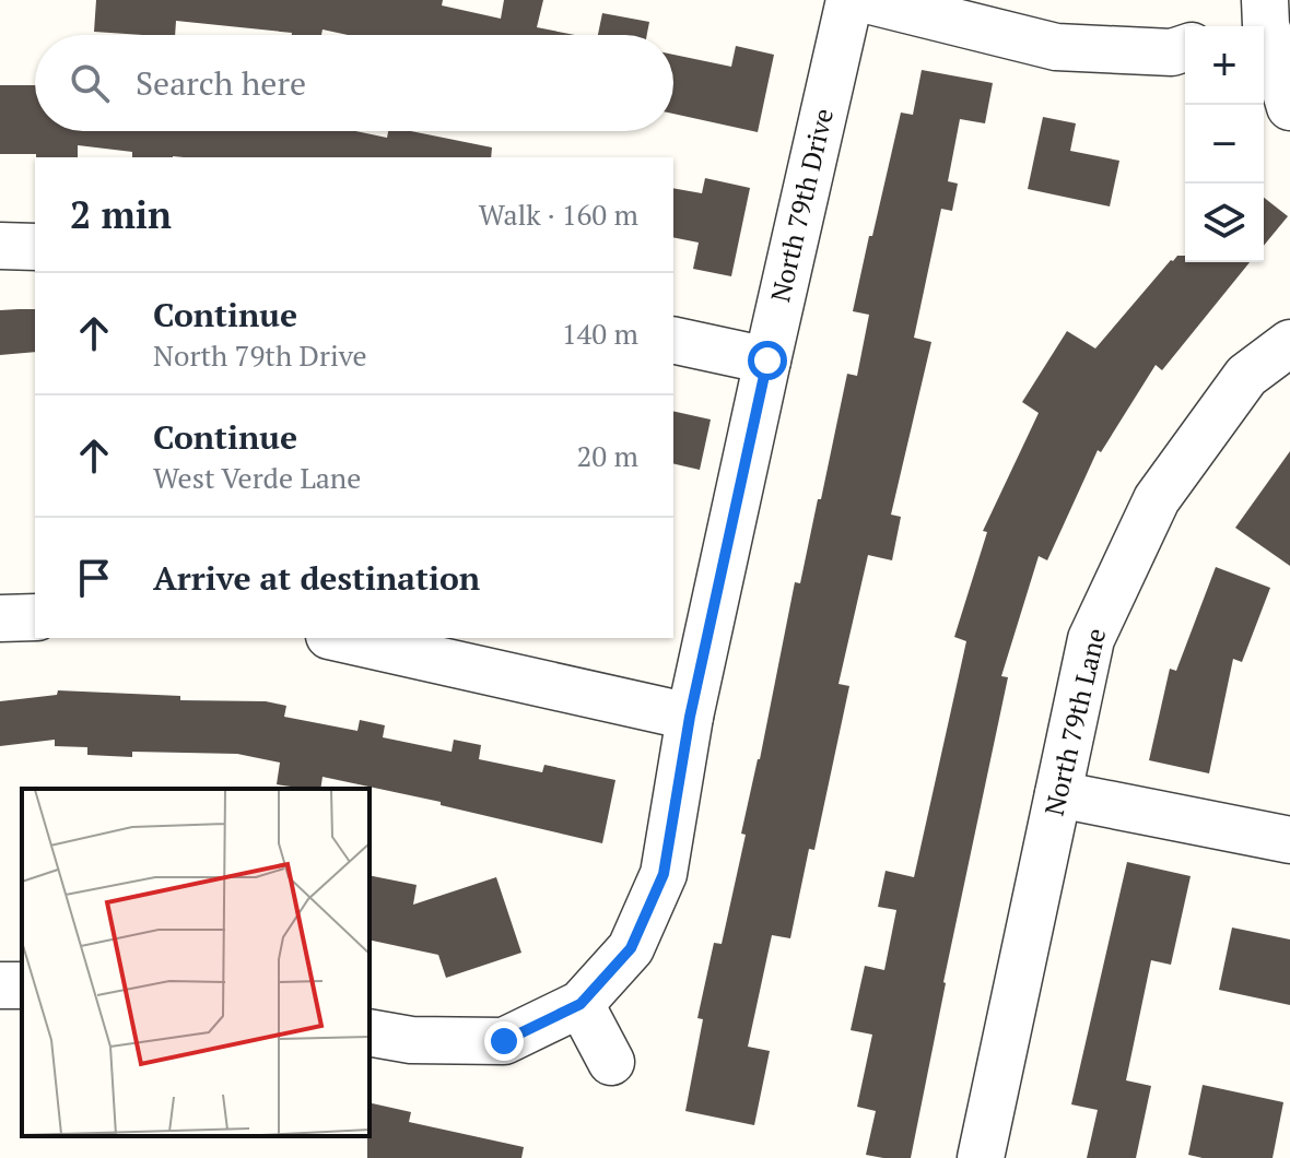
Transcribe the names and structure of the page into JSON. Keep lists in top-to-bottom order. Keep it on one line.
{"streets":{"street":["North 79th Drive","North 79th Lane"]},"page":{"map_buttons":["+","−"],"search":"Search here","heading":["2 min","Walk · 160 m"],"list":[["Continue","North 79th Drive","140 m"],["Continue","West Verde Lane","20 m"],"Arrive at destination"]}}
